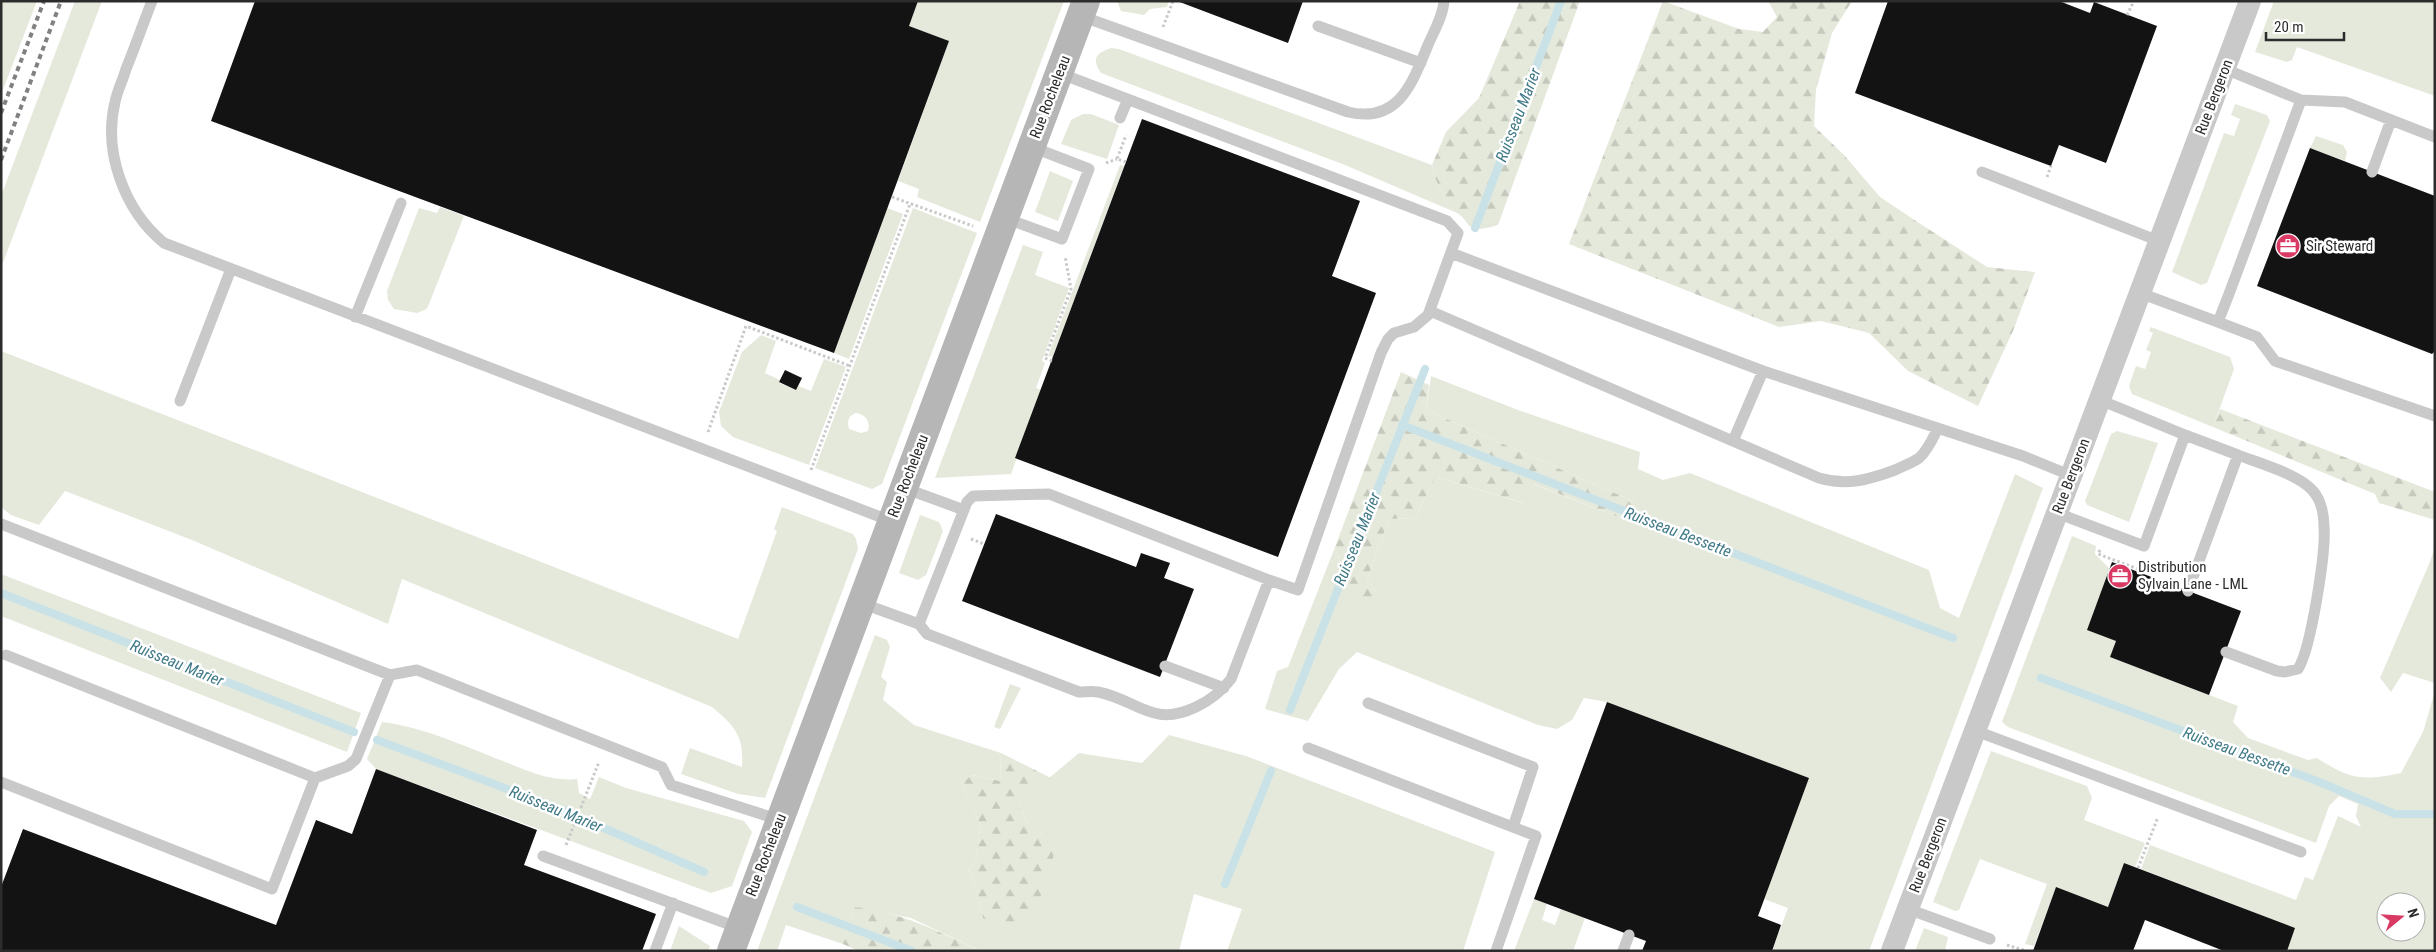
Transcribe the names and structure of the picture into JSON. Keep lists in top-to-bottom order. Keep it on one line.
{"streets":{"street":["Rue Rocheleau","Rue Bergeron"]},"water":["Ruisseau Marier","Ruisseau Bessette"],"places":{"office":["Sir Steward","Distribution Sylvain Lane - LML"]},"scale_bar":"20 m","north":"right"}
